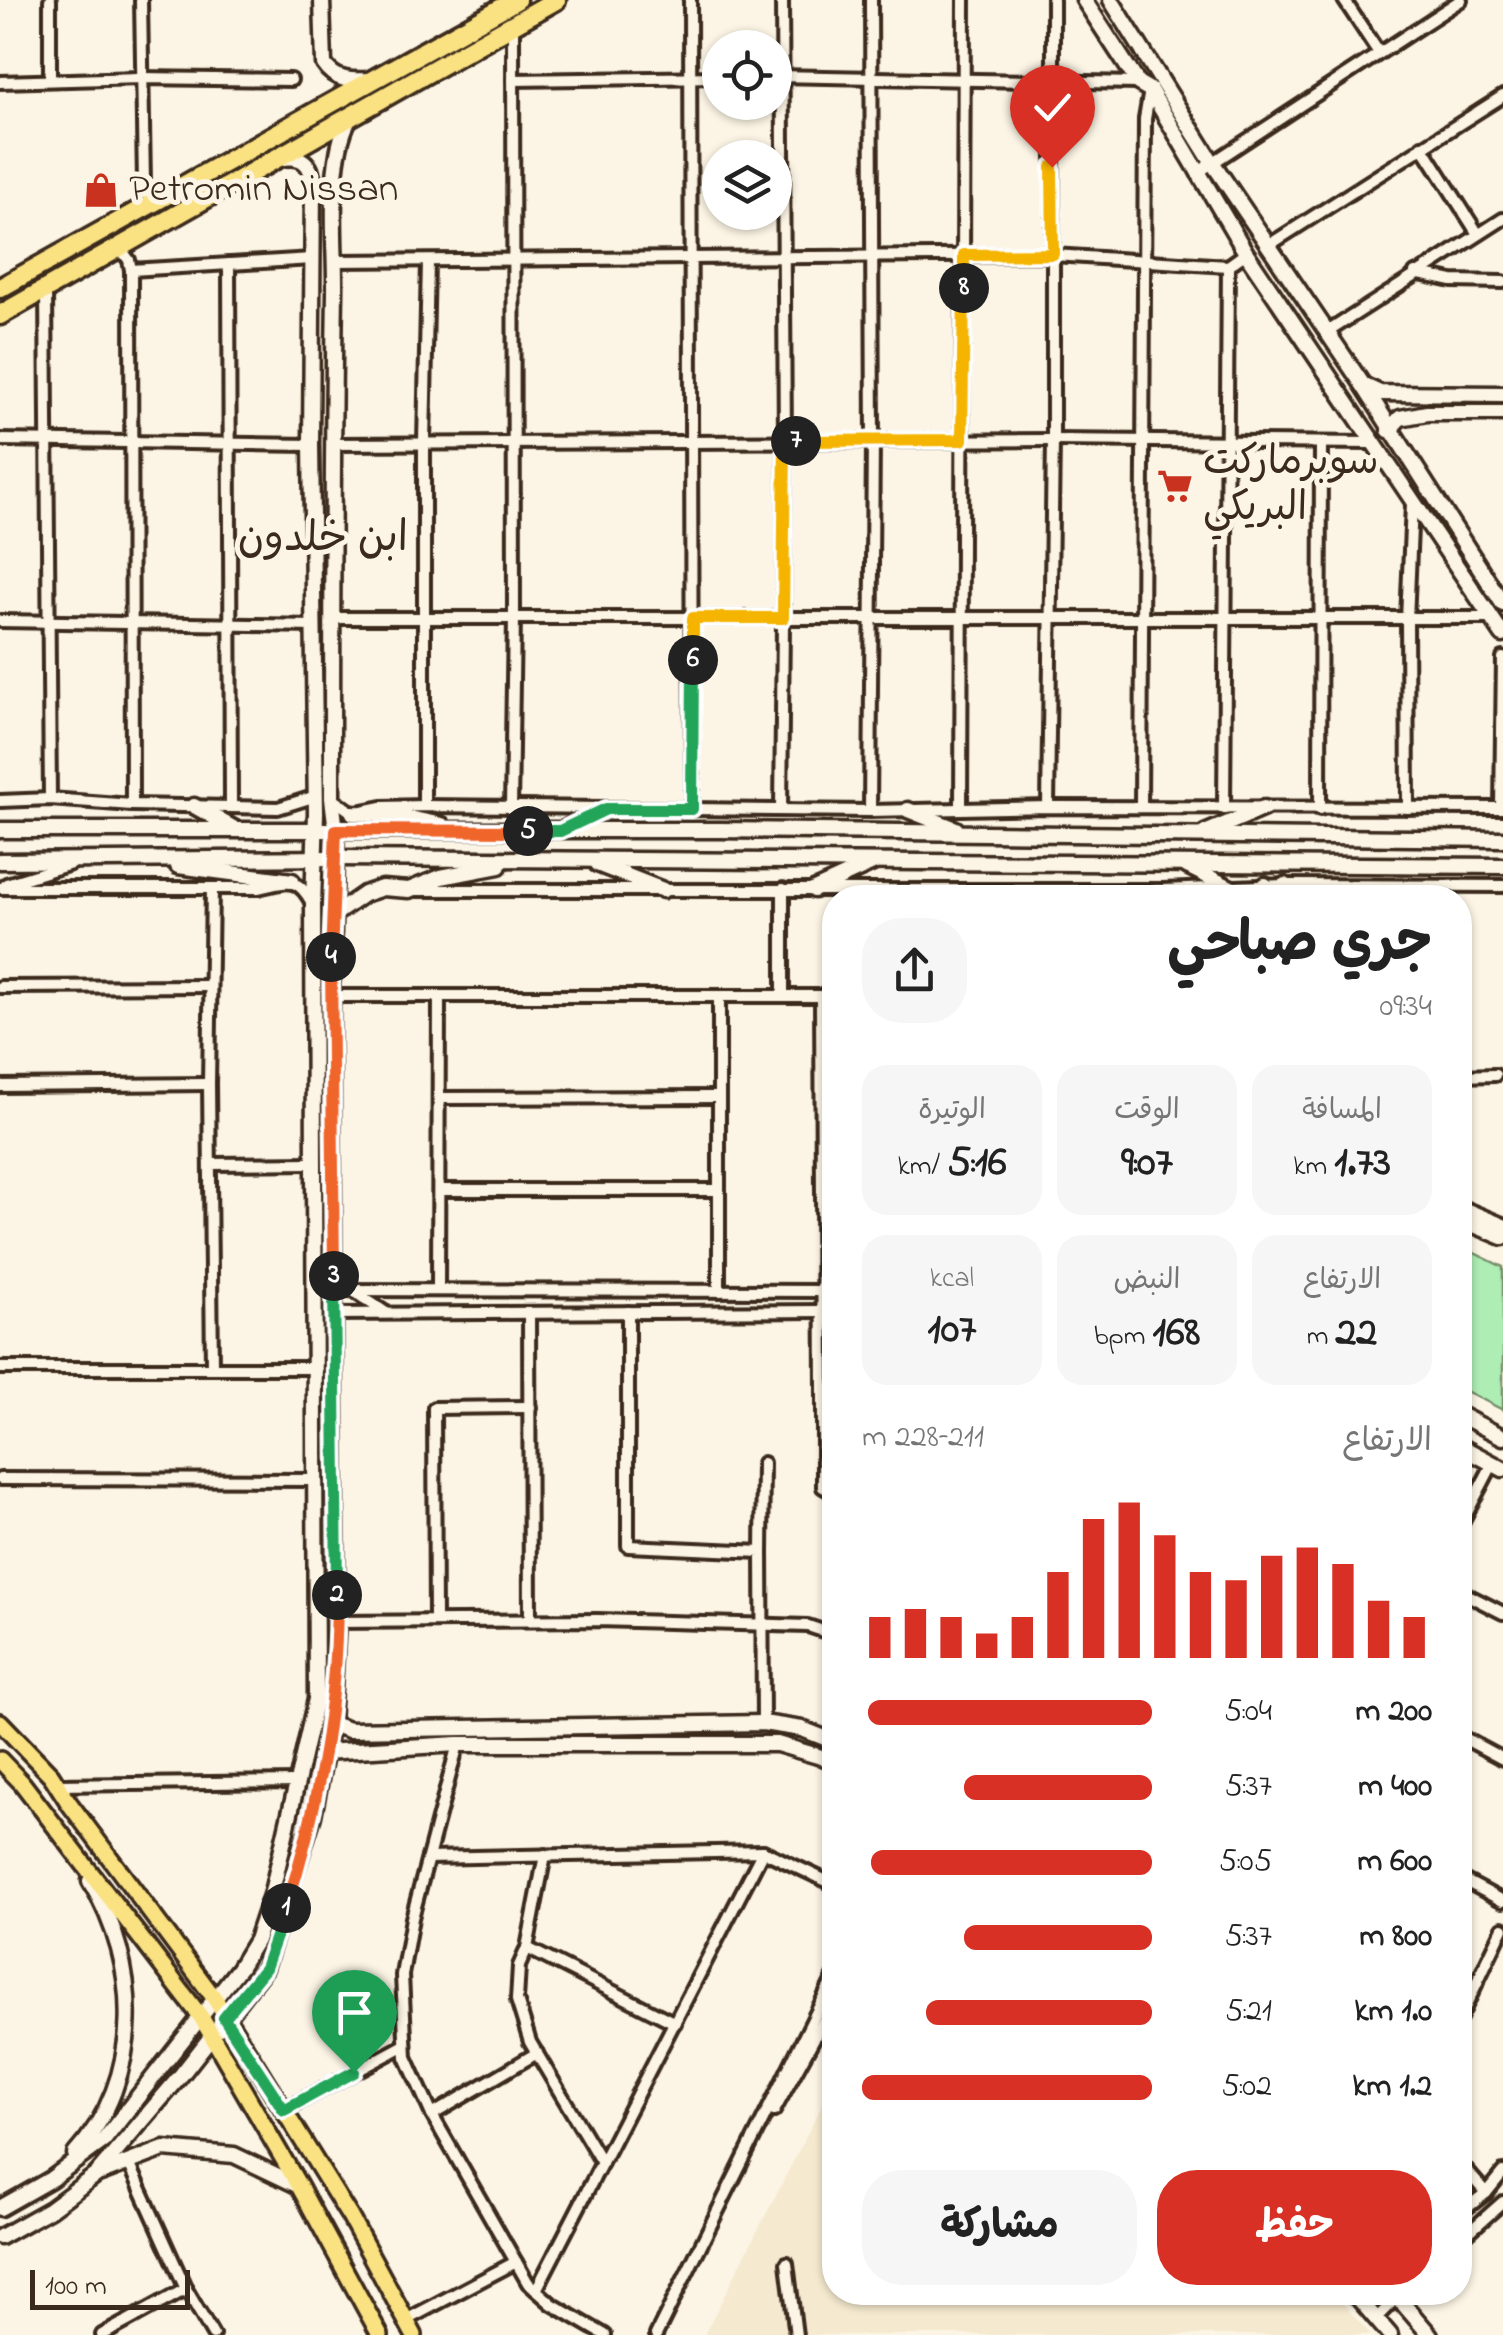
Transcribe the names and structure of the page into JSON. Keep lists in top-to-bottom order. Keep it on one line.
{"districts":["ابن خلدون"],"places":{"shop":["Petromin Nissan"],"supermarket":["سوبرماركت البريكي"]},"scale_bar":"100 m","page":{"pins":["8","7","6","5","4","3","2","1"],"heading":["جري صباحي","09:34"],"stats":[["المسافة","1.73 km"],["الوقت","9:07"],["الوتيرة","5:16 /km"],["الارتفاع","22 m"],["النبض","168 bpm"],["kcal","107"]],"chart":["الارتفاع","211–228 m"],"list":[{"name":"200 m","note":"5:04"},{"name":"400 m","note":"5:37"},{"name":"600 m","note":"5:05"},{"name":"800 m","note":"5:37"},{"name":"1.0 km","note":"5:21"},{"name":"1.2 km","note":"5:02"}],"buttons":["حفظ","مشاركة"],"scale":"100 m"}}
